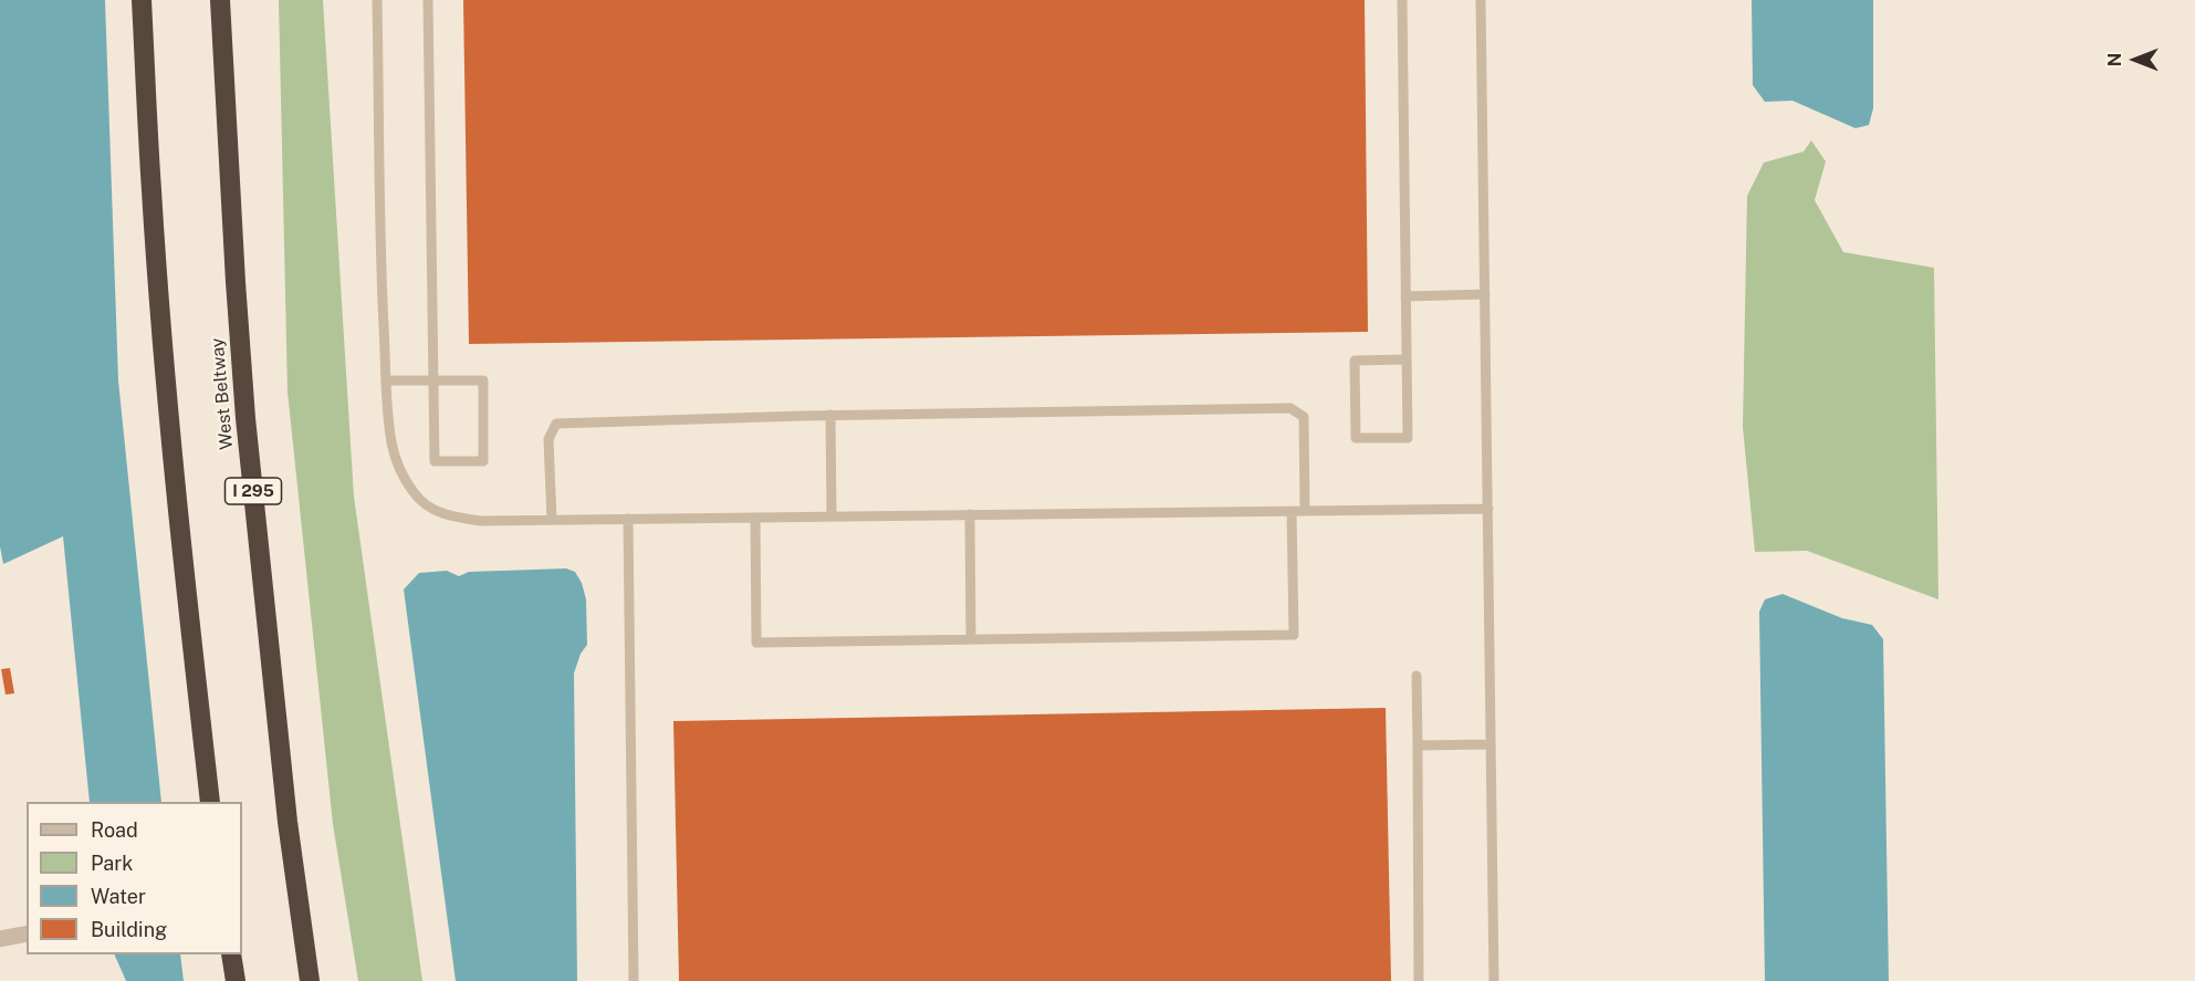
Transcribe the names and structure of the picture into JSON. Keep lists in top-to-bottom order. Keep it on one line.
{"streets":{"highway":["West Beltway","I 295"]},"legend":["Road","Park","Water","Building"],"north":"left"}
